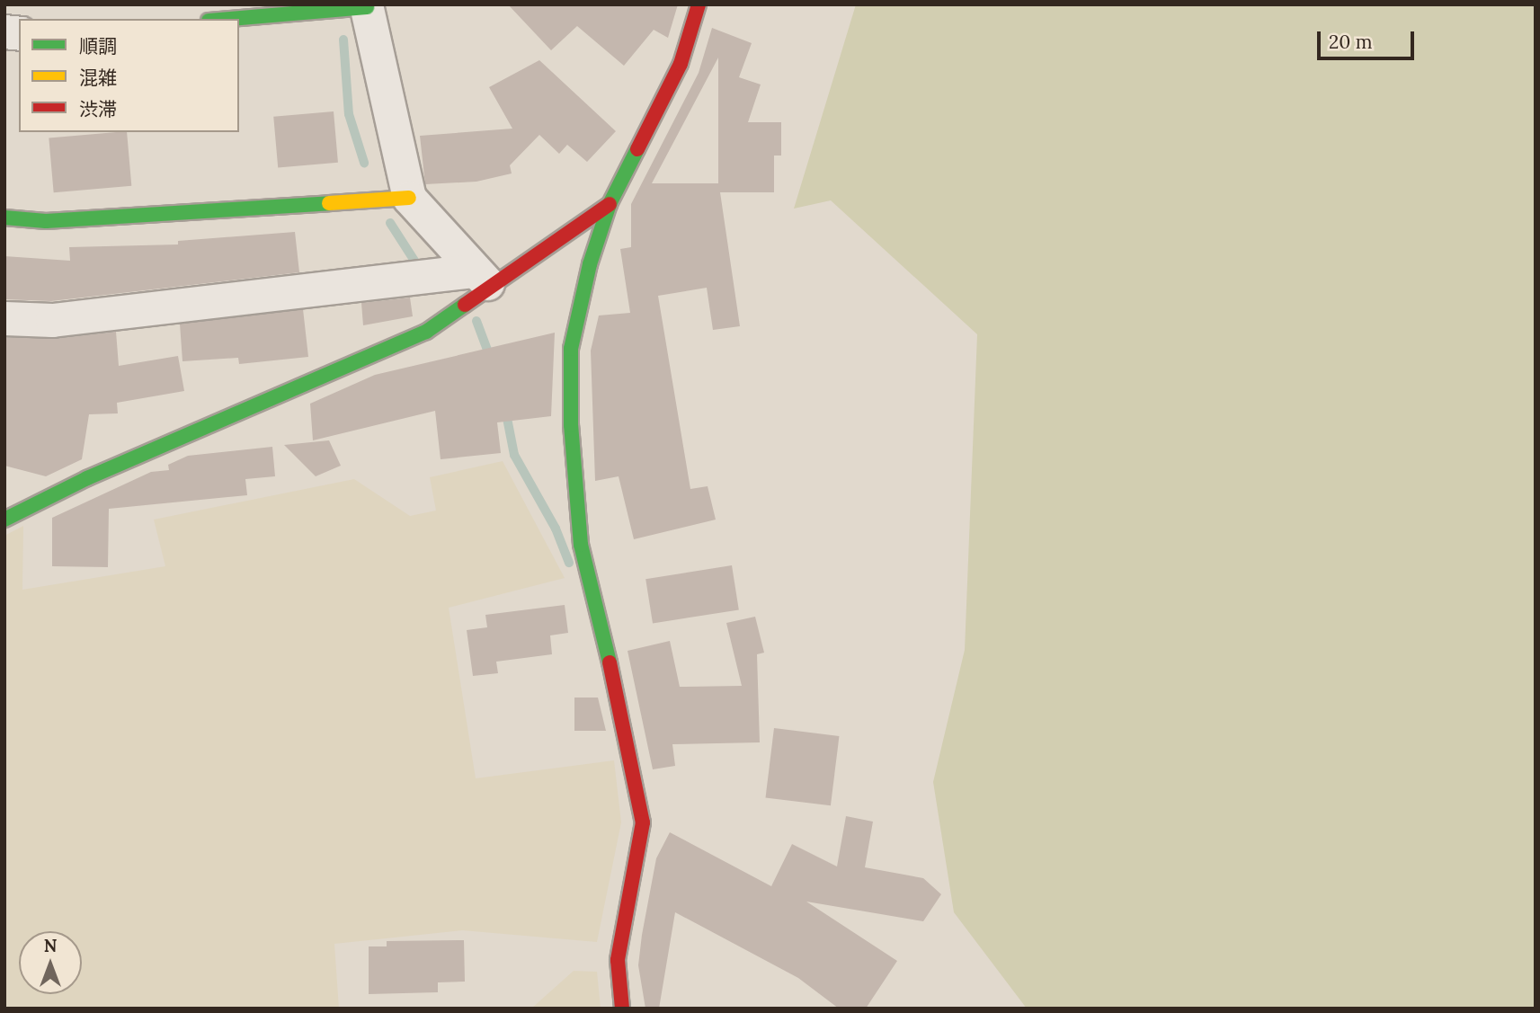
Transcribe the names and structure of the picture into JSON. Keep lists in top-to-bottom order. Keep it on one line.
{"legend":["順調","混雑","渋滞"],"scale_bar":"20 m","north":"top"}
